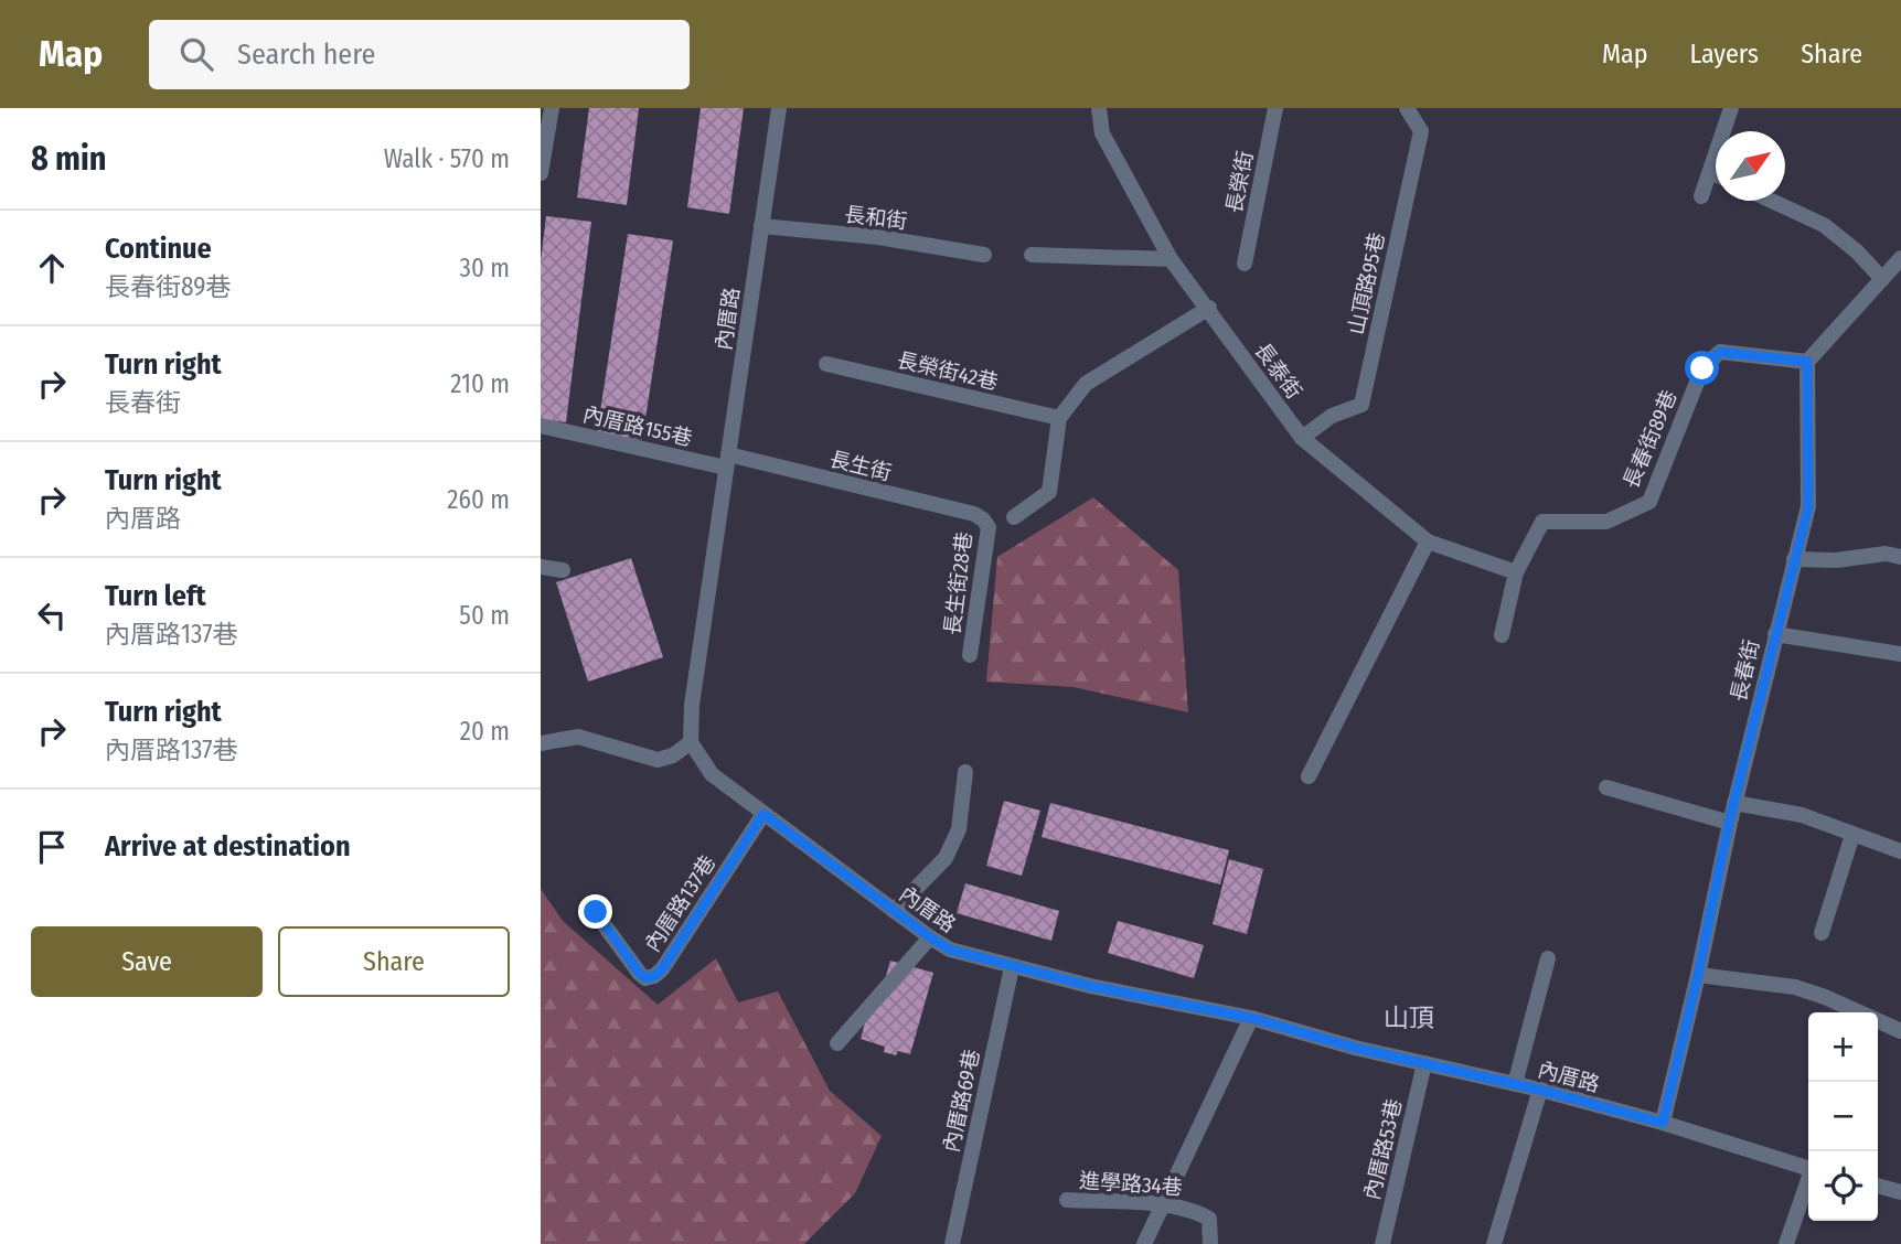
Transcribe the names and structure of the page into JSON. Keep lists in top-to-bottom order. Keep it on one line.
{"streets":{"street":["長榮街","長和街","山頂路95巷","內厝路","長榮街42巷","長泰街","內厝路155巷","長春街89巷","長生街","長生街28巷","長春街","內厝路137巷","內厝路69巷","內厝路53巷","進學路34巷"]},"crossings":[["長和街","內厝路"],["山頂路95巷","長泰街"],["內厝路","內厝路155巷"],["內厝路","長生街"],["內厝路","長春街"],["內厝路","內厝路137巷"],["內厝路","內厝路69巷"],["內厝路","內厝路53巷"],["長泰街","長春街89巷"],["內厝路155巷","長生街"],["長春街89巷","長春街"],["長生街","長生街28巷"]],"districts":["山頂"],"north":"top right","page":{"header":"Map","search":"Search here","nav":["Map","Layers","Share"],"heading":["8 min","Walk · 570 m"],"list":[["Continue","長春街89巷","30 m"],["Turn right","長春街","210 m"],["Turn right","內厝路","260 m"],["Turn left","內厝路137巷","50 m"],["Turn right","內厝路137巷","20 m"],"Arrive at destination"],"buttons":["Save","Share"],"map_buttons":["+","−"]}}
